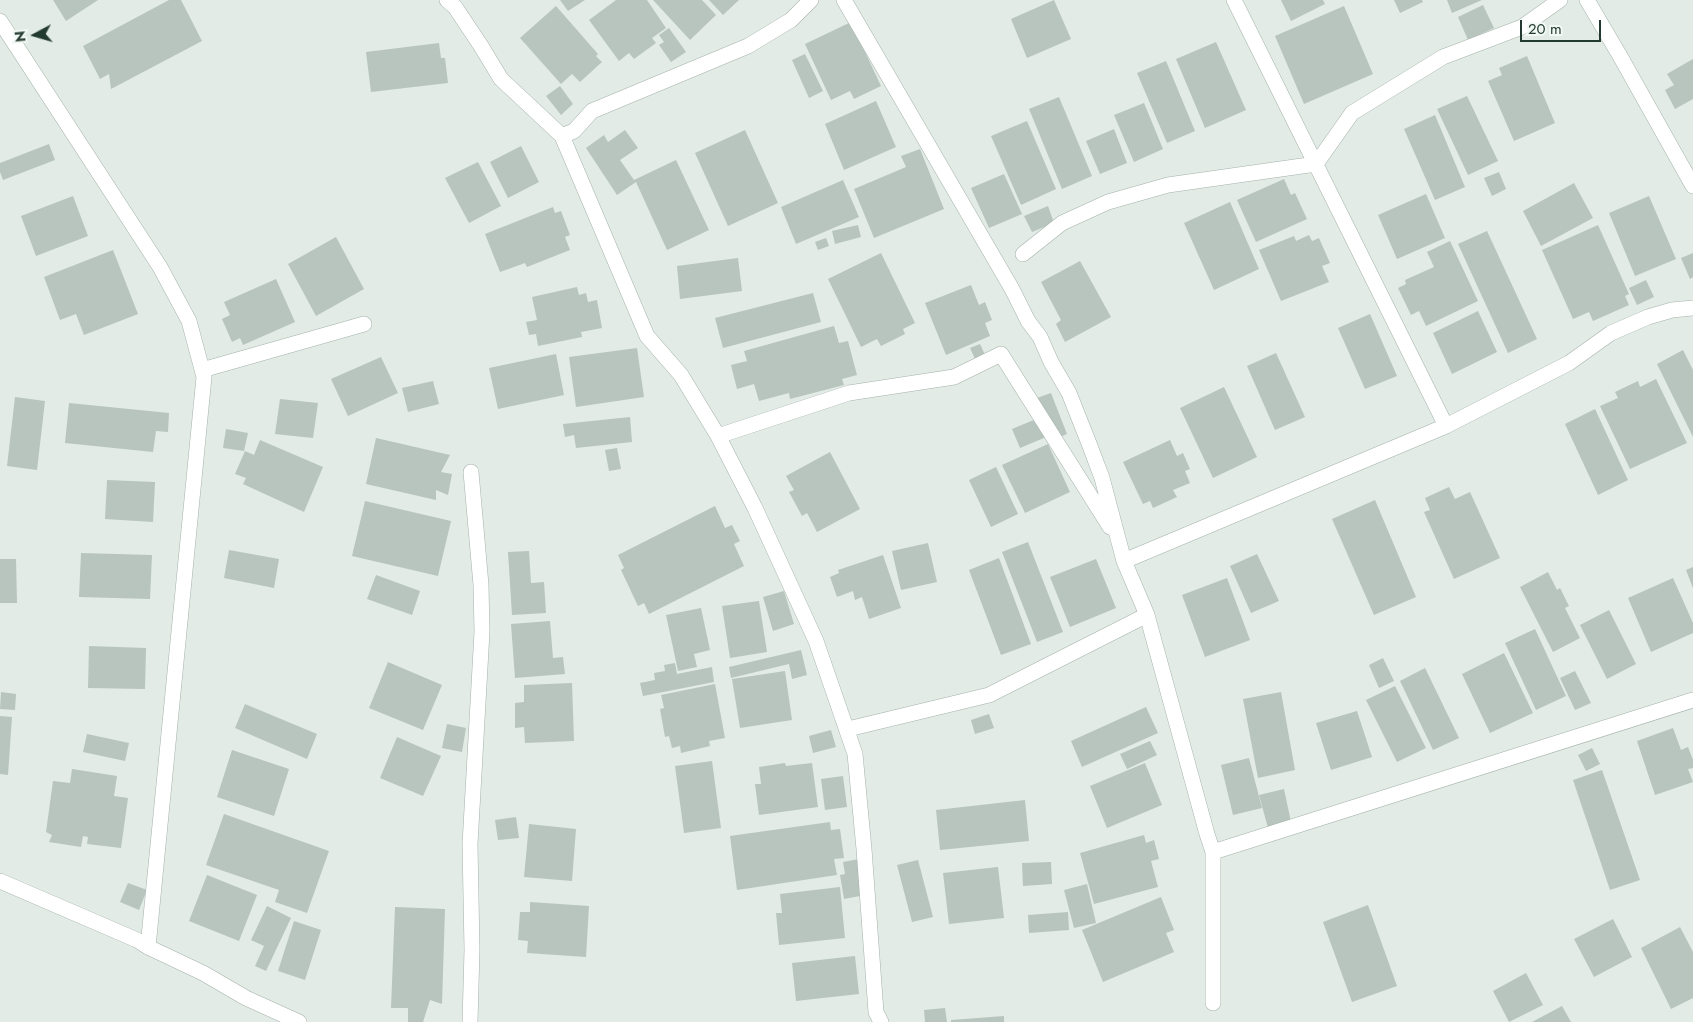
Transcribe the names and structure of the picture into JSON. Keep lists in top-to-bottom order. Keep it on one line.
{"scale_bar":"20 m","north":"left"}
